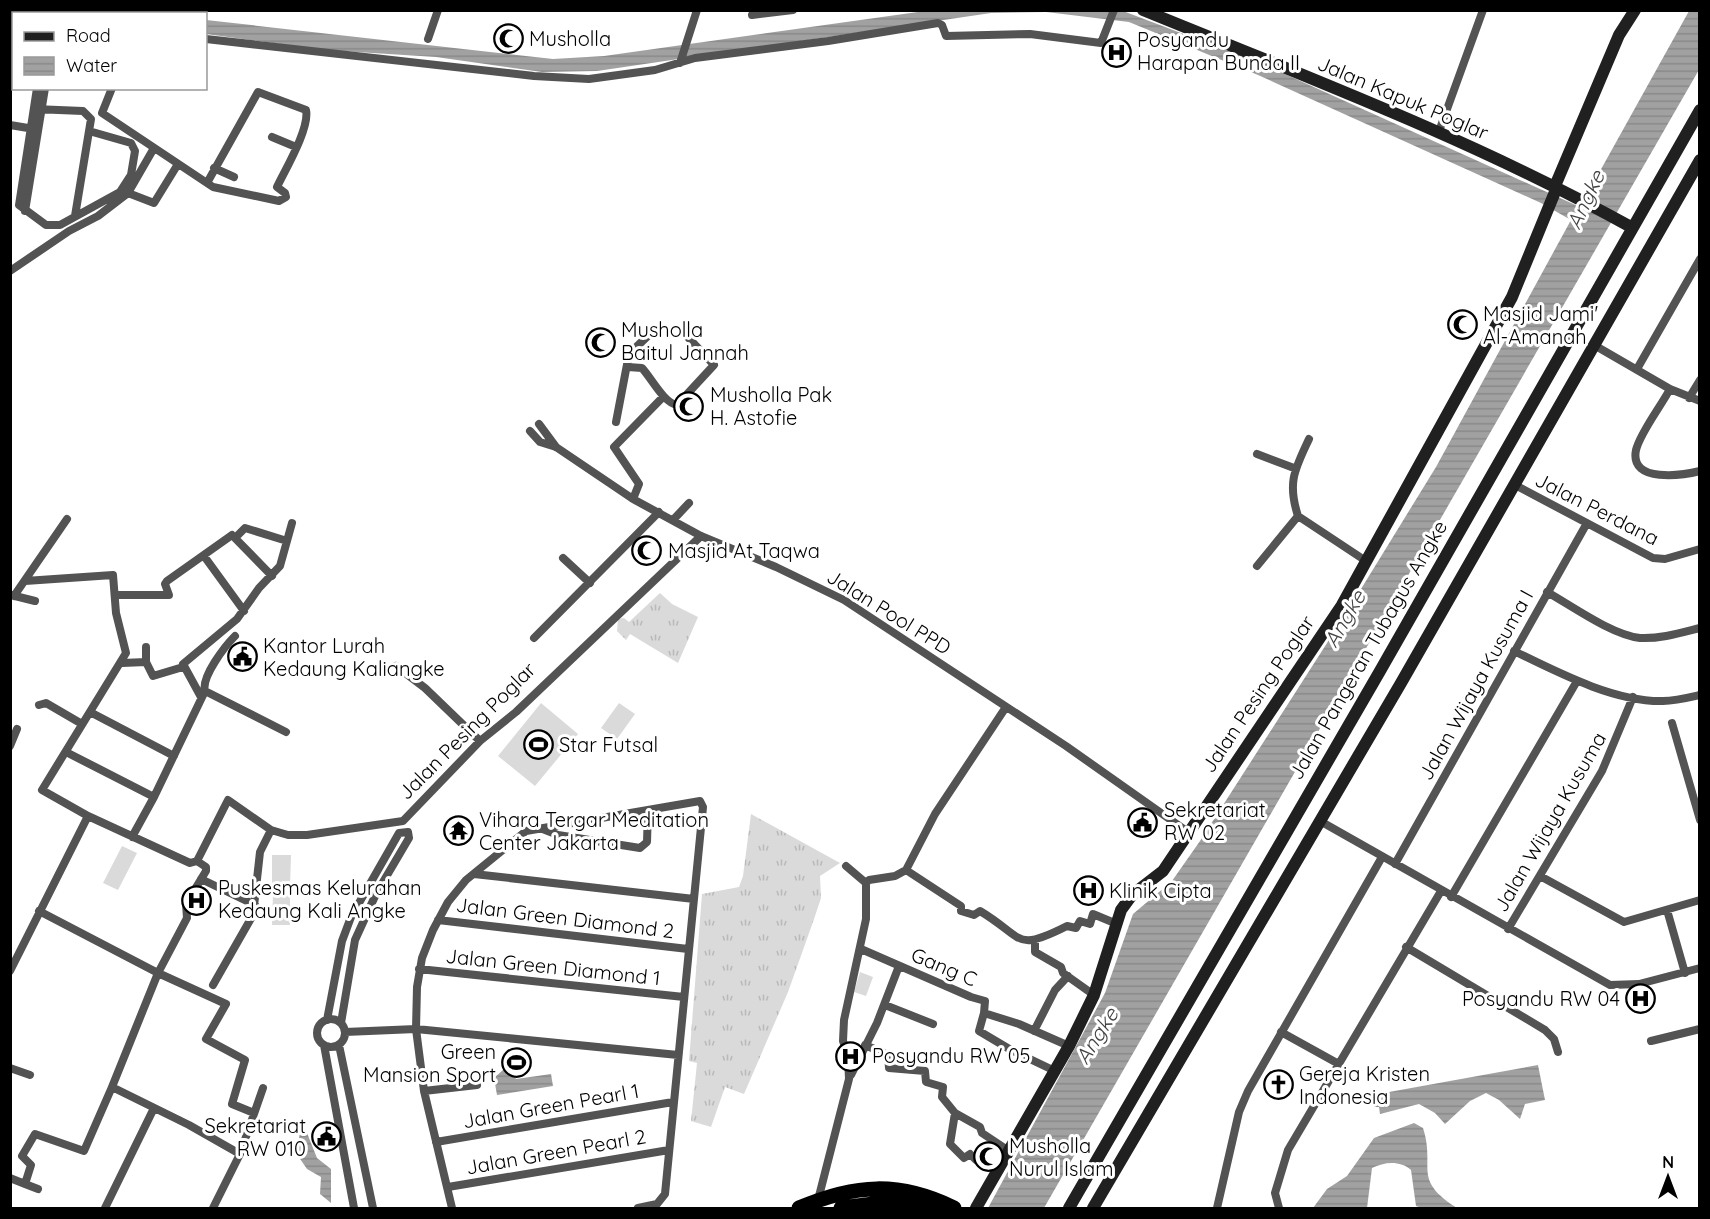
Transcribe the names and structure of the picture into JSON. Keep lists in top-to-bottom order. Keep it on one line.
{"streets":{"main road":["Jalan Kapuk Poglar","Jalan Pangeran Tubagus Angke","Jalan Pesing Poglar"],"street":["Jalan Perdana","Jalan Pool PPD","Jalan Wijaya Kusuma I","Jalan Wijaya Kusuma","Jalan Green Diamond 2","Jalan Green Diamond 1","Gang C","Jalan Green Pearl 1","Jalan Green Pearl 2"]},"crossings":[["Jalan Kapuk Poglar","Jalan Pangeran Tubagus Angke"],["Jalan Kapuk Poglar","Jalan Pesing Poglar"],["Jalan Perdana","Jalan Wijaya Kusuma I"],["Jalan Pool PPD","Jalan Pesing Poglar"],["Jalan Pesing Poglar","Gang C"]],"water":["Angke"],"places":{"mosque":["Musholla","Masjid Jami' Al-Amanah","Musholla Baitul Jannah","Musholla Pak H. Astofie","Masjid At Taqwa","Musholla Nurul Islam"],"hospital":["Posyandu Harapan Bunda II","Klinik Cipta","Puskesmas Kelurahan Kedaung Kali Angke","Posyandu RW 04","Posyandu RW 05"],"public building":["Kantor Lurah Kedaung Kaliangke","Sekretariat RW 02","Sekretariat RW 010"],"sports":["Star Futsal","Green Mansion Sport"],"temple":["Vihara Tergar Meditation Center Jakarta"],"church":["Gereja Kristen Indonesia"]},"legend":["Road","Water"],"north":"top"}
